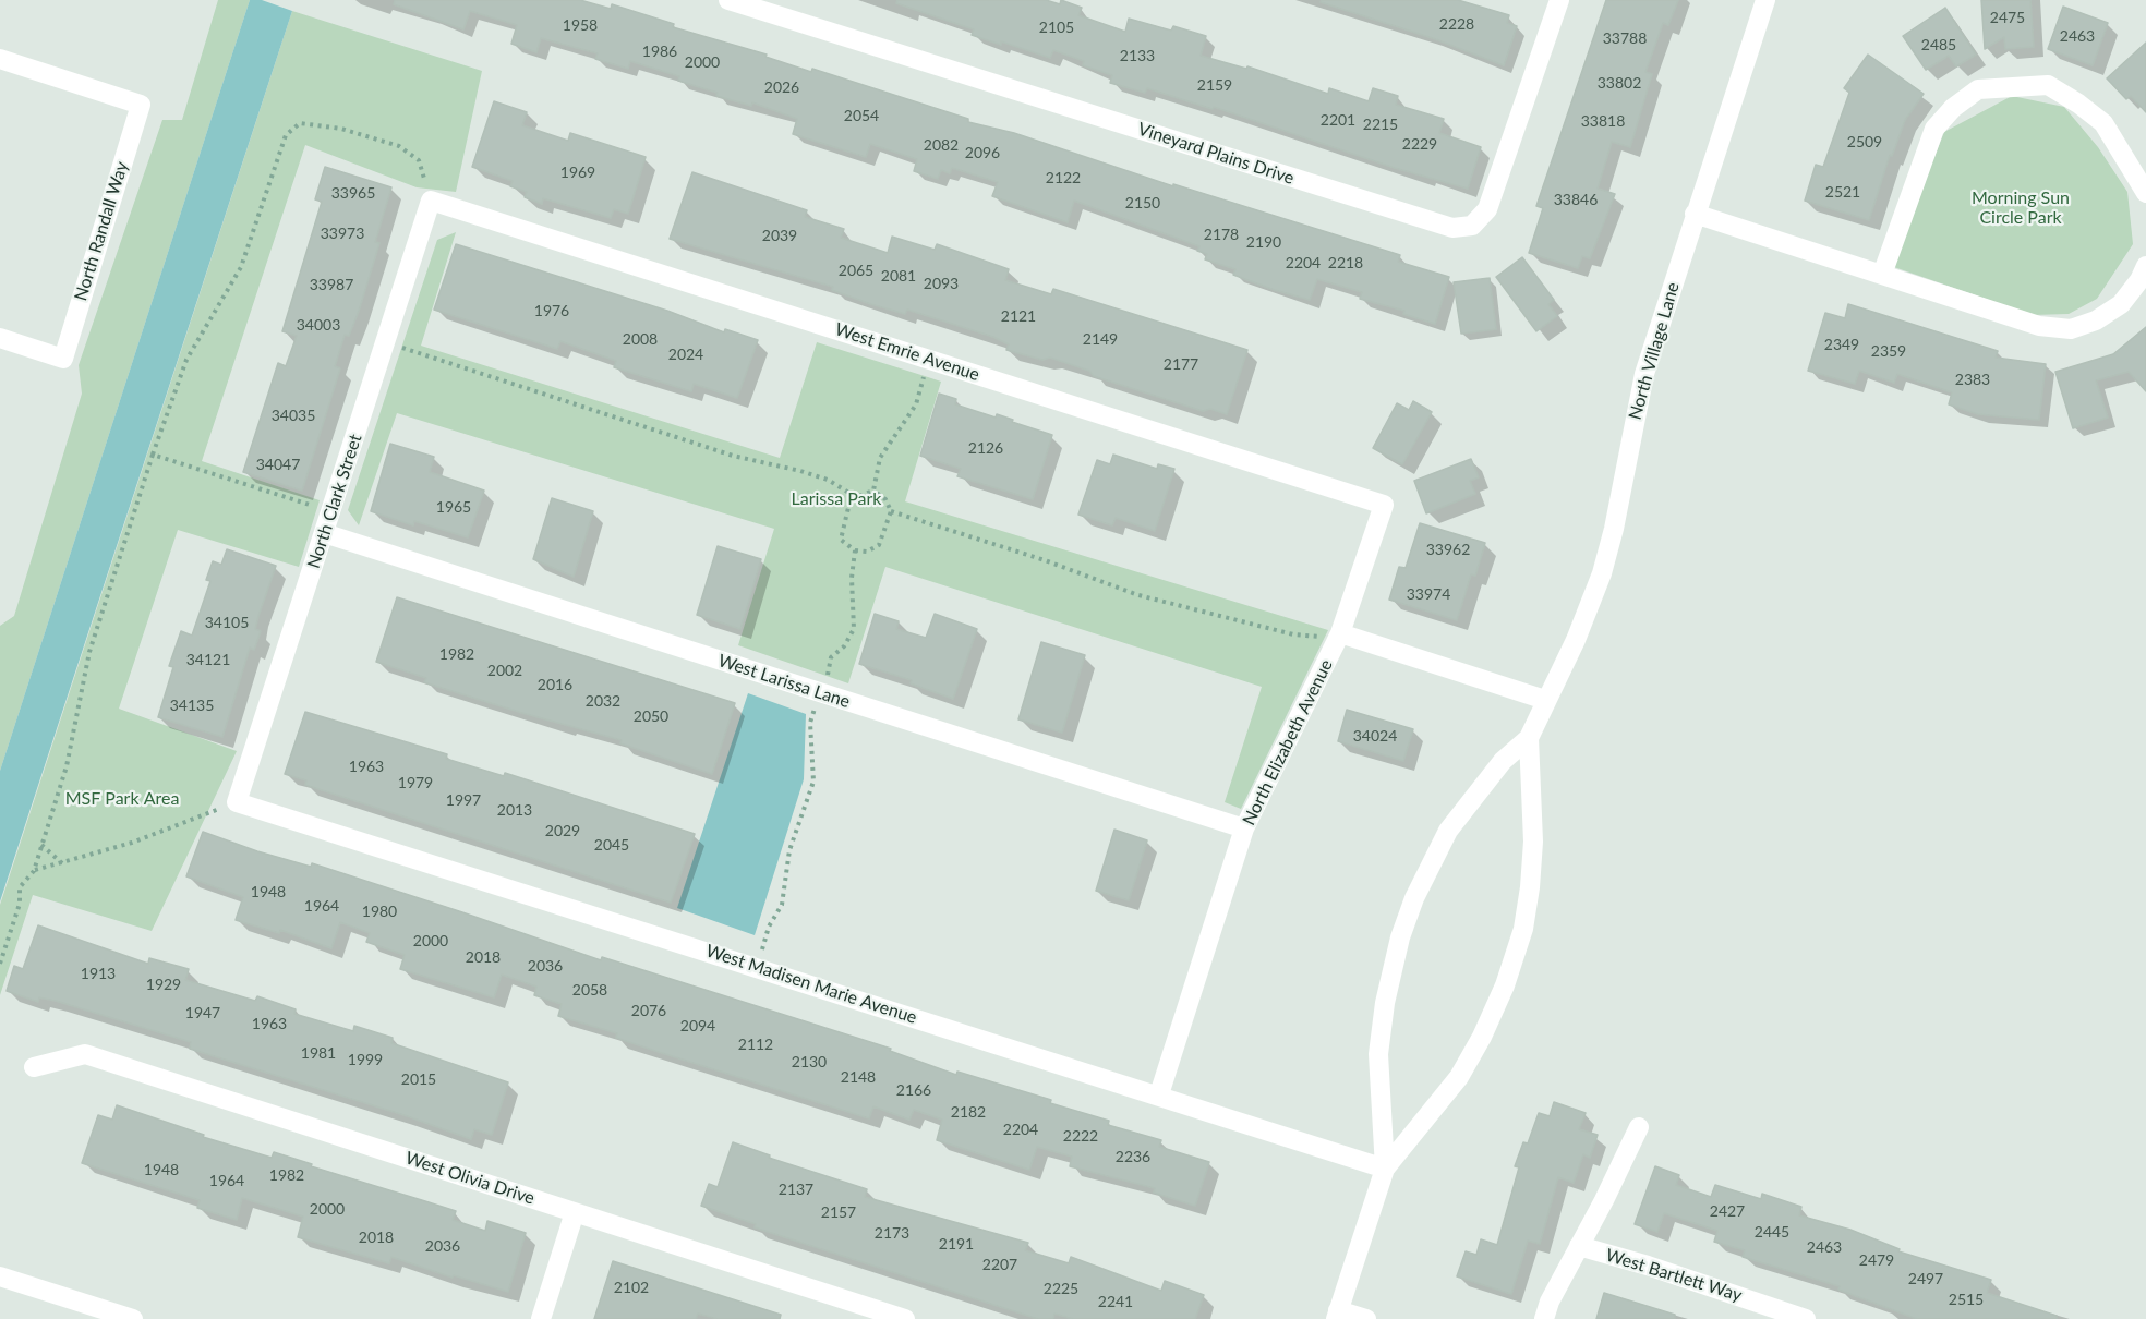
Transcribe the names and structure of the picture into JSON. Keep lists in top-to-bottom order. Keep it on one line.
{"streets":{"street":["Vineyard Plains Drive","North Randall Way","North Village Lane","West Emrie Avenue","North Clark Street","West Larissa Lane","North Elizabeth Avenue","West Madisen Marie Avenue","West Olivia Drive","West Bartlett Way"]},"crossings":[["North Village Lane","West Madisen Marie Avenue"],["West Emrie Avenue","North Clark Street"],["West Emrie Avenue","North Elizabeth Avenue"],["North Clark Street","West Larissa Lane"],["North Clark Street","West Madisen Marie Avenue"],["West Larissa Lane","North Elizabeth Avenue"],["North Elizabeth Avenue","West Madisen Marie Avenue"]],"parks":["Morning Sun Circle Park","Larissa Park","MSF Park Area"],"house_numbers":["2475","2228","1958","2105","2463","33788","2485","1986","2133","2000","33802","2159","2026","2054","2201","33818","2215","2509","2229","2082","2096","1969","2122","2521","33965","33846","2150","33973","2178","2039","2190","2204","2218","2065","2081","2093","33987","1976","2121","34003","2008","2149","2349","2359","2024","2177","2383","34035","2126","34047","1965","33962","33974","34105","1982","34121","2002","2016","2032","34135","2050","34024","1963","1979","1997","2013","2029","2045","1948","1964","1980","2000","2018","2036","1913","1929","2058","2076","1947","1963","2094","2112","1981","1999","2130","2148","2015","2166","2182","2204","2222","2236","1948","1982","1964","2137","2000","2427","2157","2445","2173","2018","2191","2036","2463","2479","2207","2497","2102","2225","2515","2241"]}
